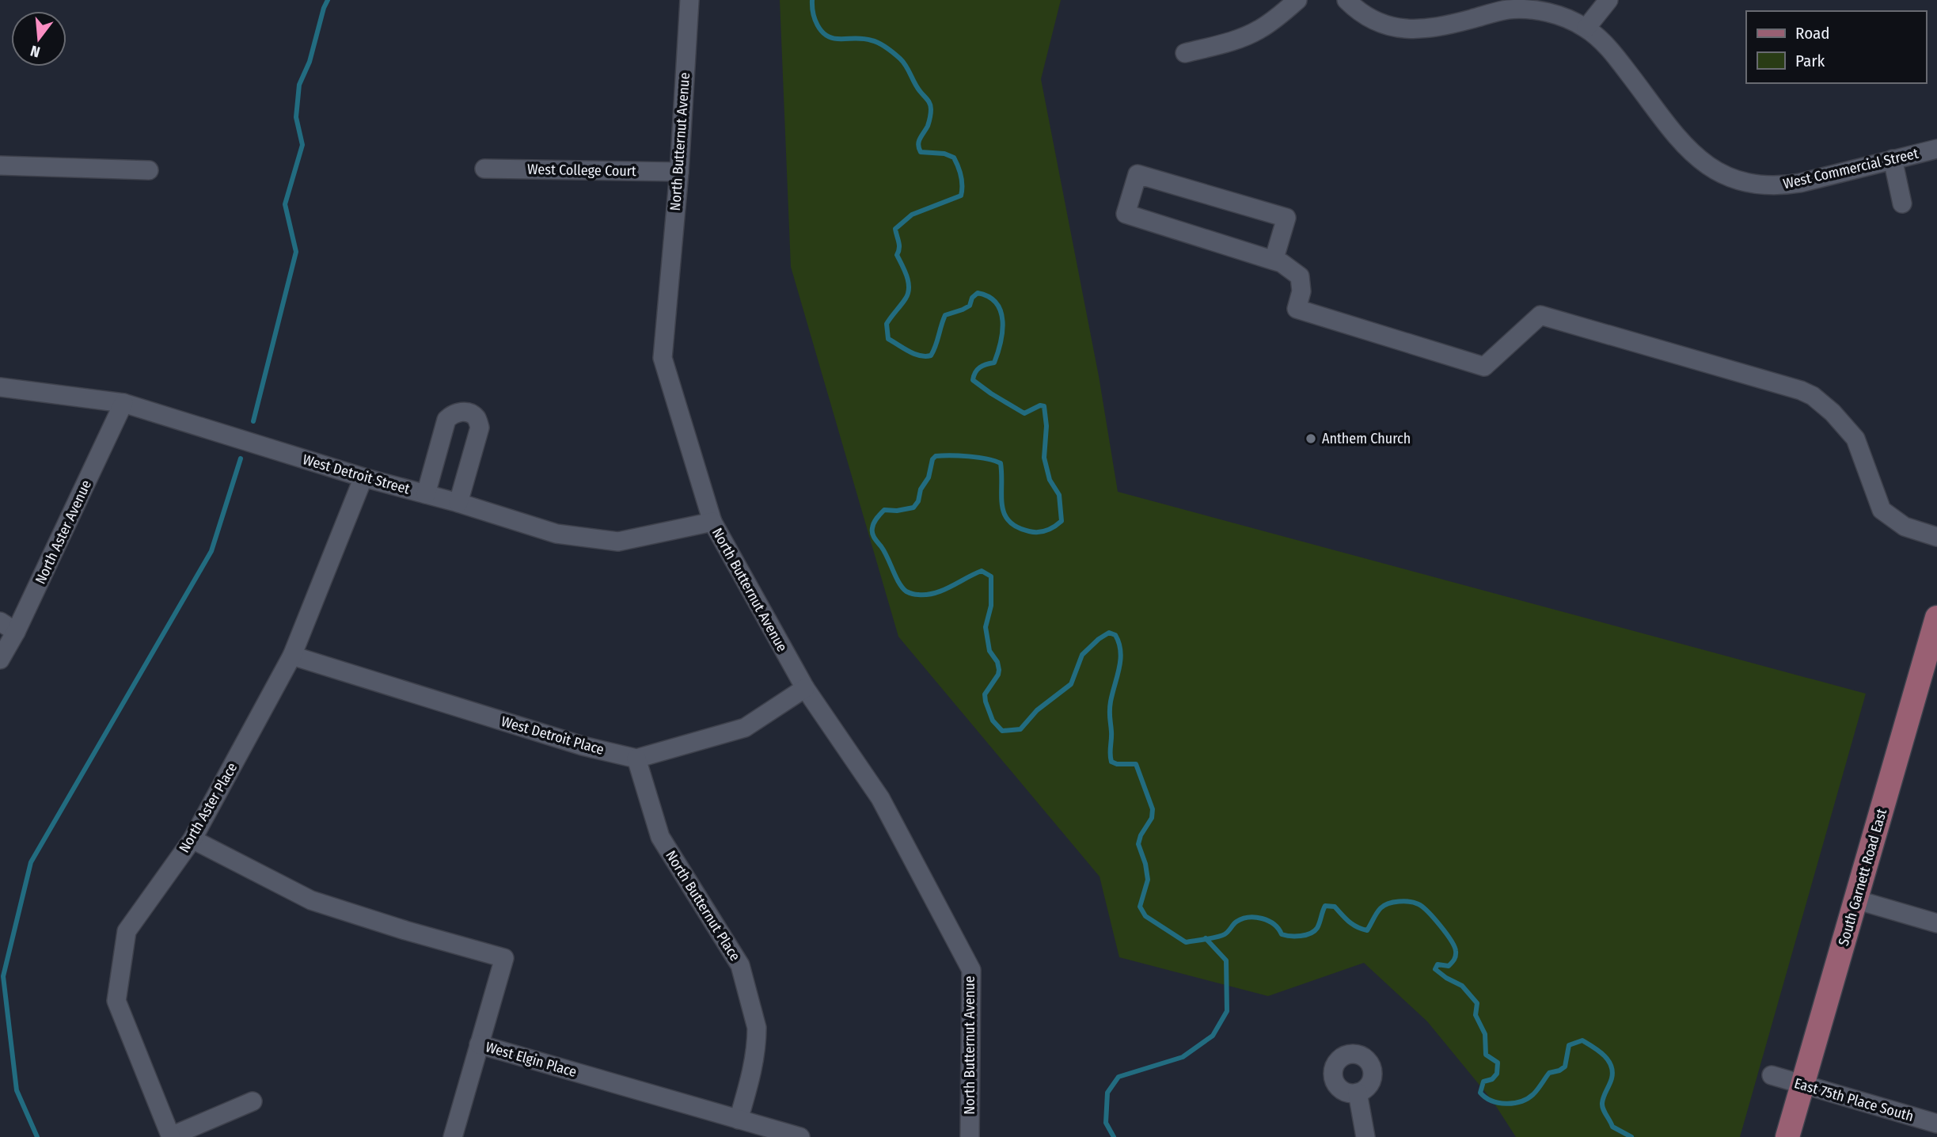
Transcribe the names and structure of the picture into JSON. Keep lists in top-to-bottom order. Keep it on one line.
{"streets":{"main road":["South Garnett Road East"],"street":["North Butternut Avenue","West Commercial Street","West College Court","West Detroit Street","North Aster Avenue","West Detroit Place","North Aster Place","North Butternut Place","West Elgin Place","East 75th Place South"]},"crossings":[["North Butternut Avenue","West College Court"],["North Butternut Avenue","West Detroit Street"],["North Butternut Avenue","West Detroit Place"],["West Detroit Street","North Aster Avenue"],["West Detroit Street","North Aster Place"],["West Detroit Place","North Aster Place"],["West Detroit Place","North Butternut Place"],["North Aster Place","West Elgin Place"],["South Garnett Road East","East 75th Place South"],["North Butternut Place","West Elgin Place"]],"places":["Anthem Church"],"legend":["Road","Park"],"north":"bottom"}
